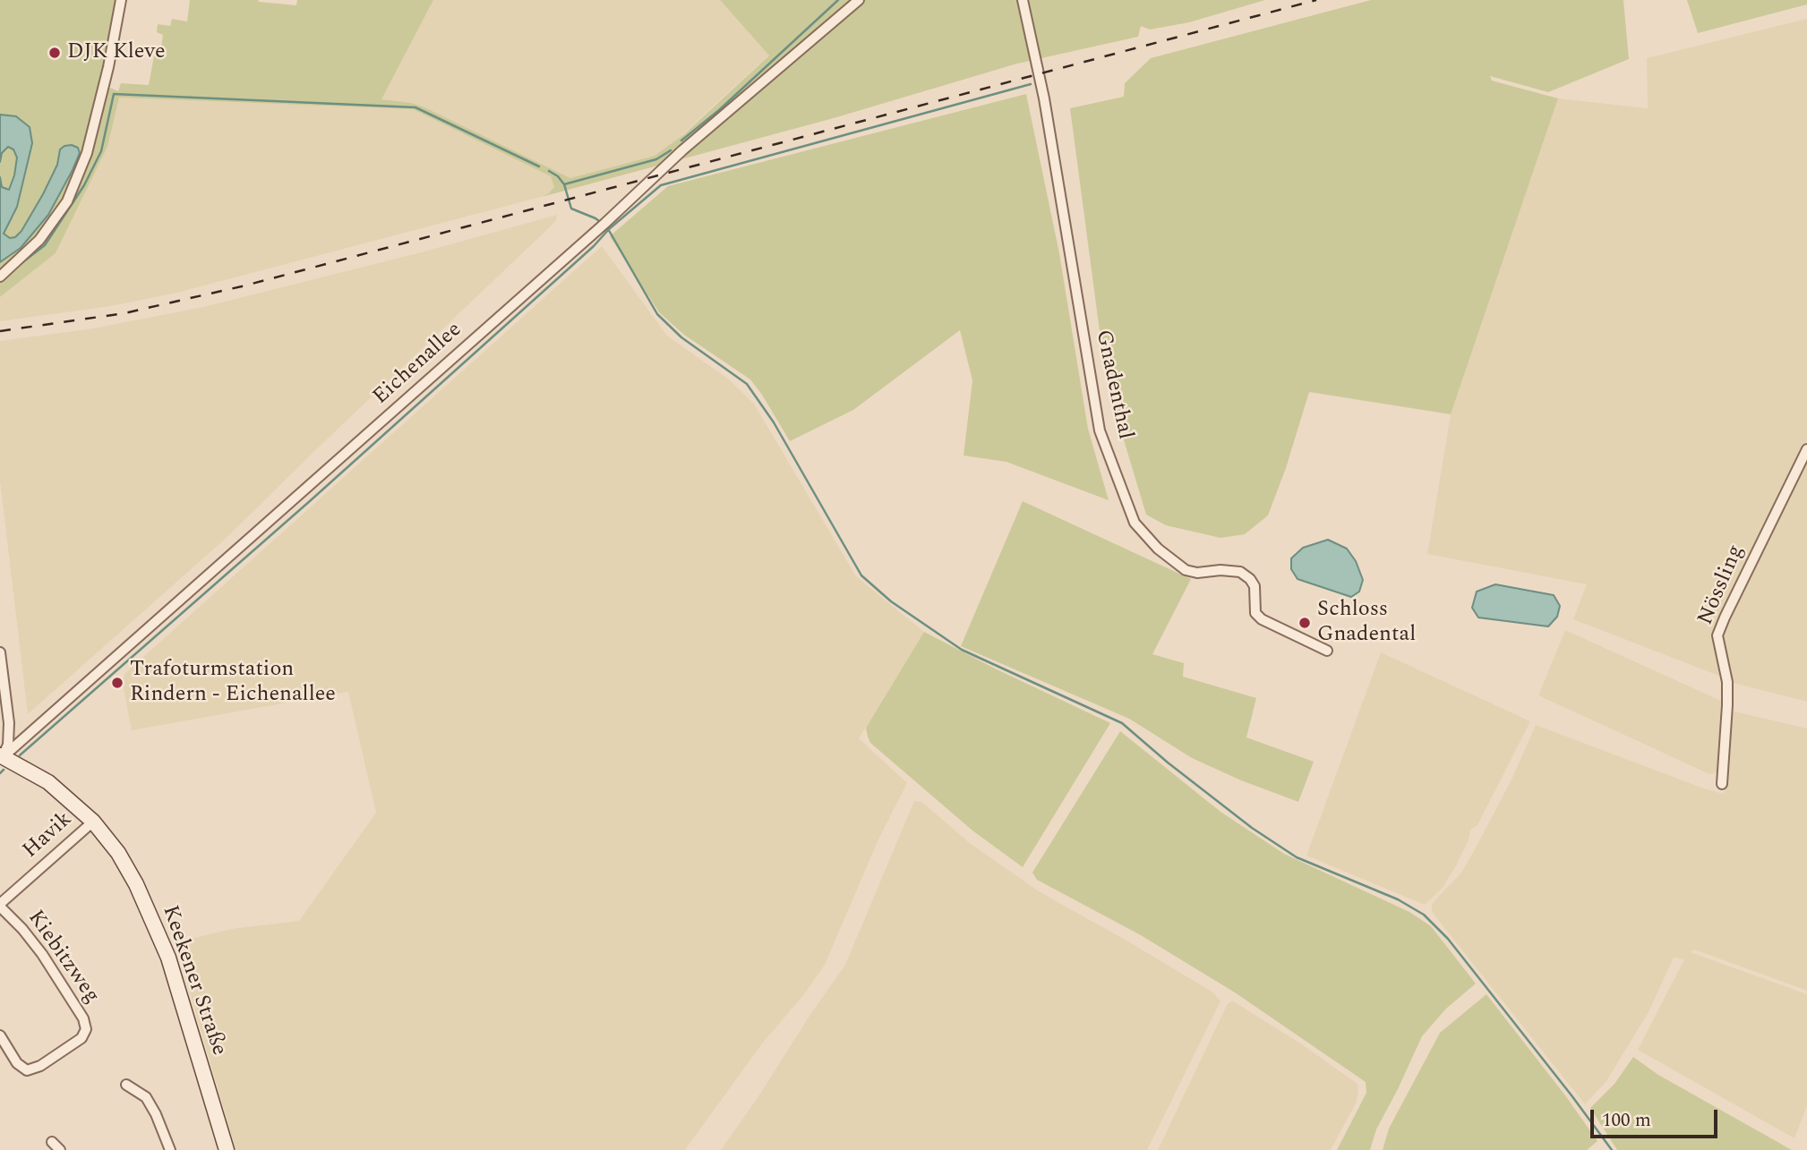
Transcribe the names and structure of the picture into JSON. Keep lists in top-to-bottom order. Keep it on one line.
{"streets":{"main road":["Keekener Straße"],"street":["Eichenallee","Gnadenthal","Nössling","Havik","Kiebitzweg"]},"crossings":[["Eichenallee","Keekener Straße"],["Havik","Kiebitzweg"],["Havik","Keekener Straße"]],"places":["DJK Kleve","Schloss Gnadental","Trafoturmstation Rindern - Eichenallee"],"scale_bar":"100 m"}
